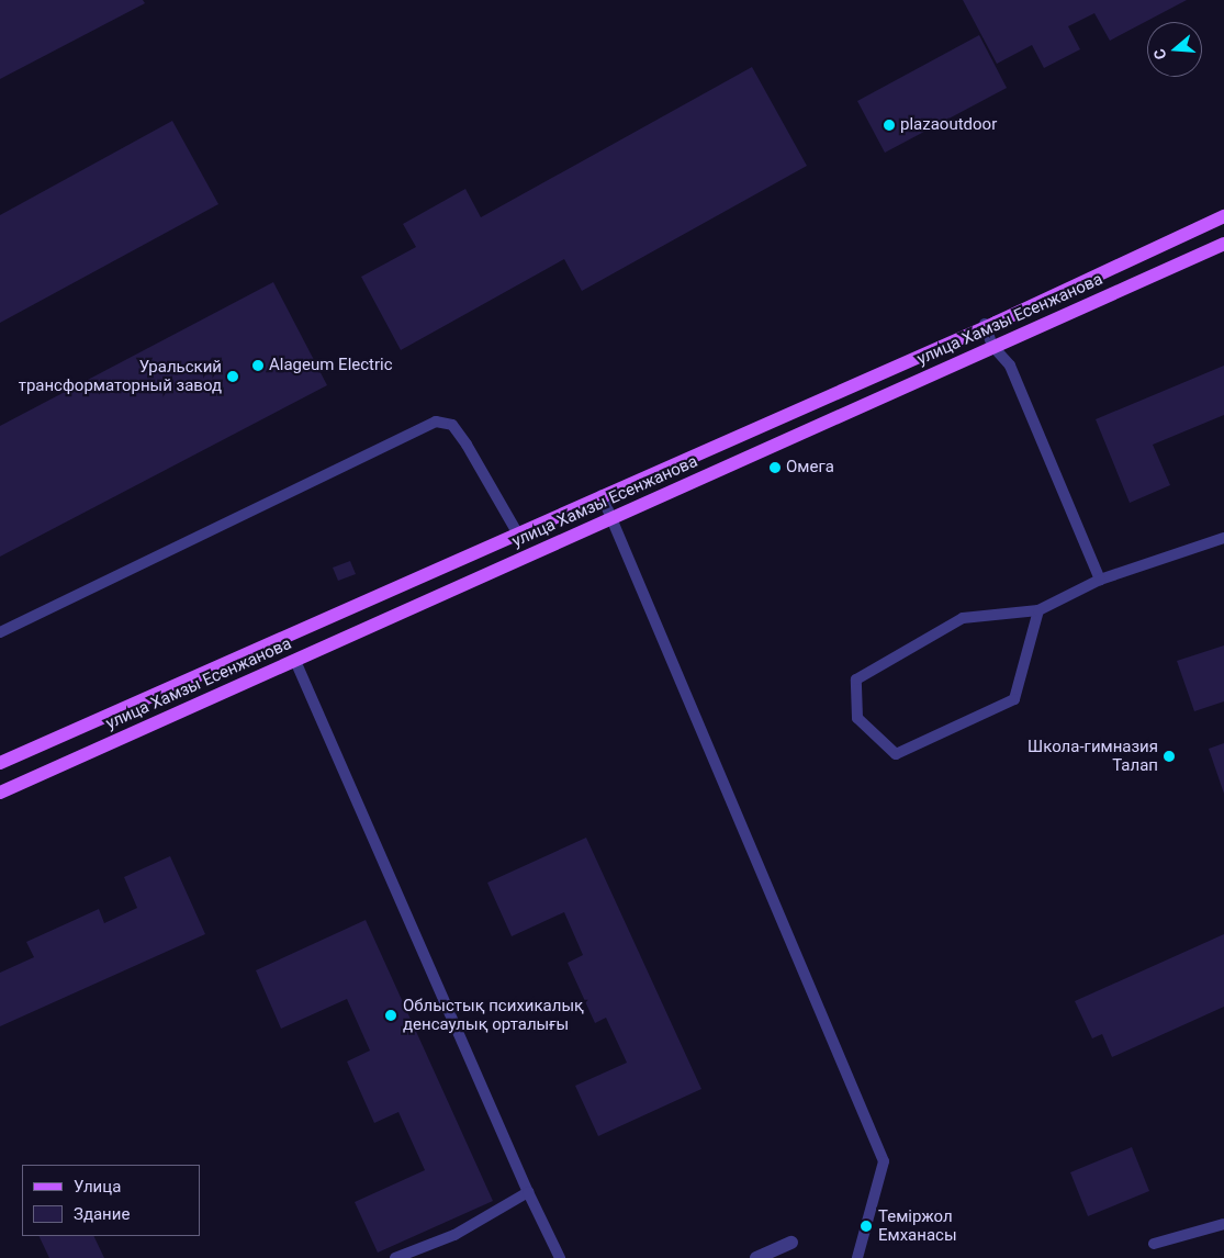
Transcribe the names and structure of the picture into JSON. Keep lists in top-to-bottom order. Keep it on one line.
{"streets":{"main road":["улица Хамзы Есенжанова"]},"places":["plazaoutdoor","Alageum Electric","Уральский трансформаторный завод","Омега","Школа-гимназия Талап","Облыстық психикалық денсаулық орталығы","Теміржол Емханасы"],"legend":["Улица","Здание"],"north":"left"}
